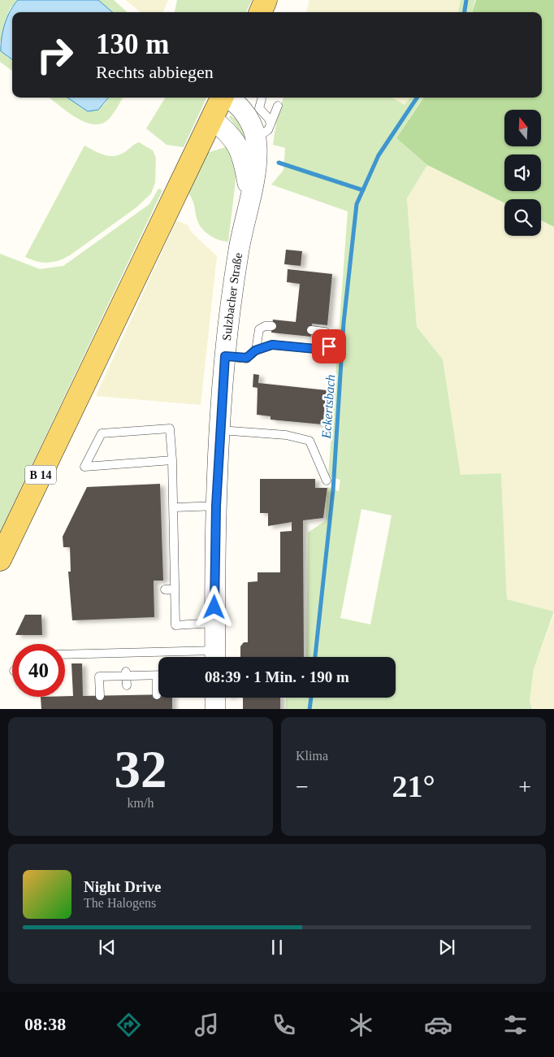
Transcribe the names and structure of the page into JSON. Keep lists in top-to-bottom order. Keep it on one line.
{"streets":{"main road":["B 14"],"street":["Sulzbacher Straße"]},"water":["Eckertsbach"],"north":"top","page":{"turn":["130 m","Rechts abbiegen"],"limit":"40","trip":"08:39 · 1 Min. · 190 m","tile":[["32","km/h"],"Klima"],"heat":["−","21°","+"],"song":["Night Drive","The Halogens"],"tabs":"08:38"}}
